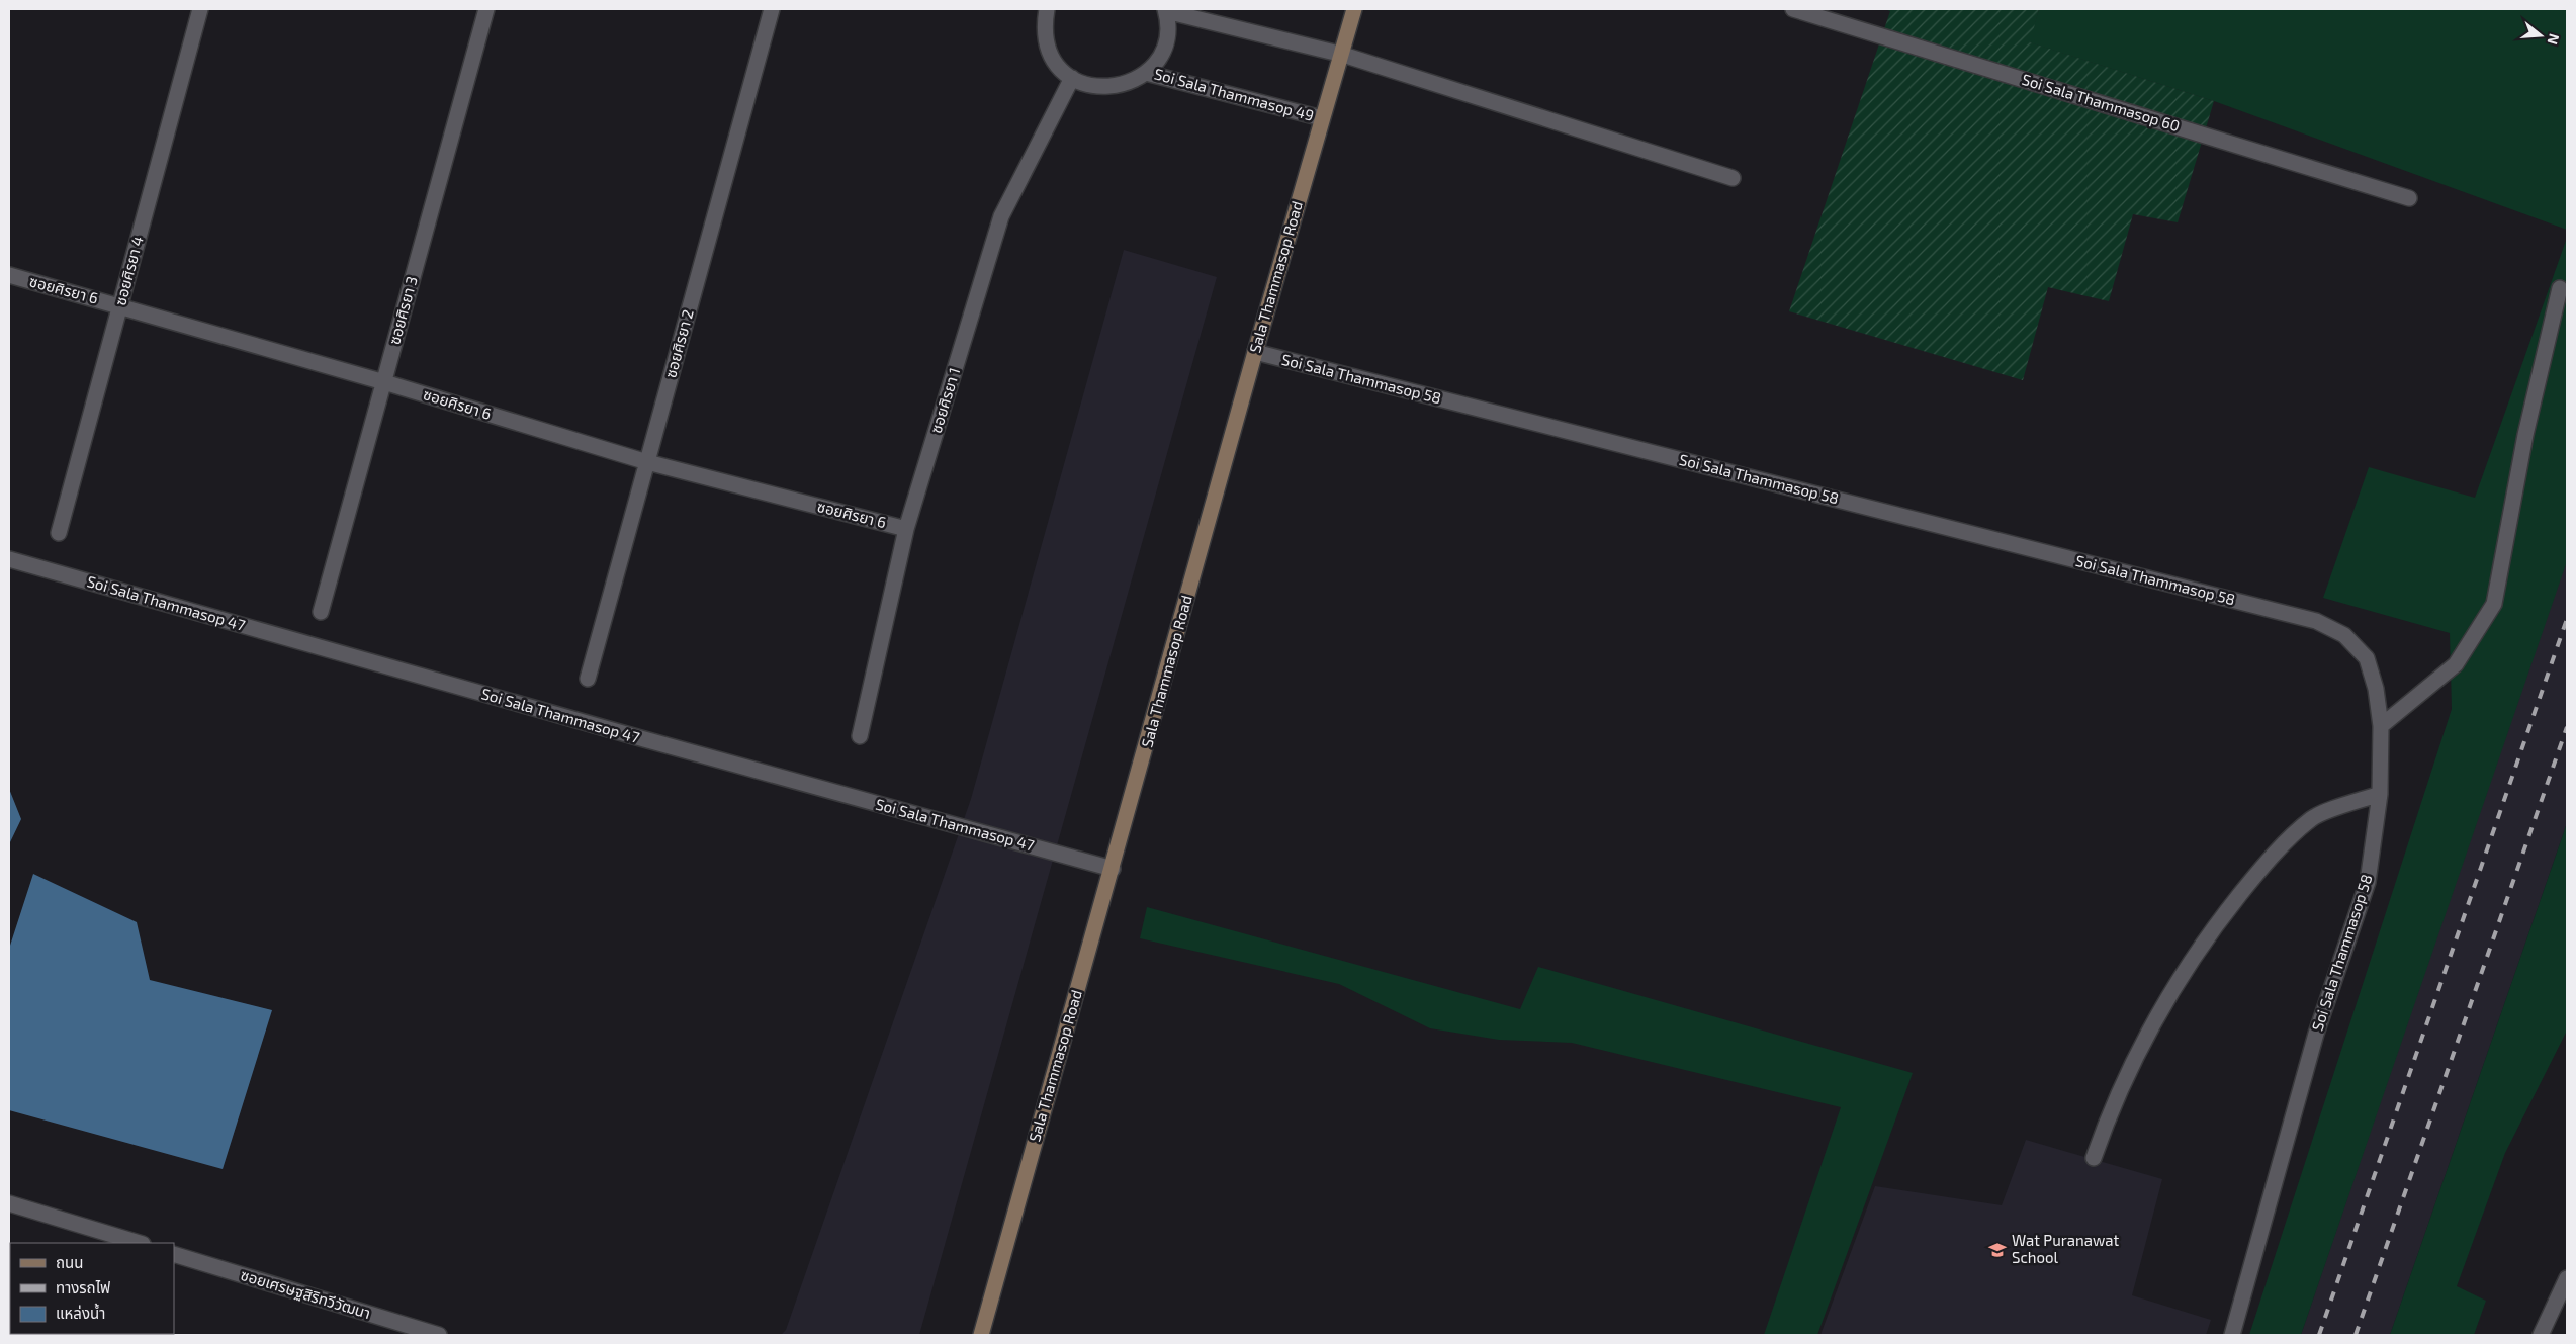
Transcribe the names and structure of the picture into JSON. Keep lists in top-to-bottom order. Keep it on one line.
{"streets":{"street":["Soi Sala Thammasop 49","Soi Sala Thammasop 60","ซอยศิรยา 4","Sala Thammasop Road","ซอยศิรยา 6","ซอยศิรยา 3","ซอยศิรยา 2","Soi Sala Thammasop 58","ซอยศิรยา 1","Soi Sala Thammasop 47","ซอยเศรษฐสิริทวีวัฒนา"]},"crossings":[["Soi Sala Thammasop 49","Sala Thammasop Road"],["Soi Sala Thammasop 49","ซอยศิรยา 1"],["ซอยศิรยา 4","ซอยศิรยา 6"],["Sala Thammasop Road","Soi Sala Thammasop 58"],["Sala Thammasop Road","Soi Sala Thammasop 47"],["ซอยศิรยา 6","ซอยศิรยา 3"],["ซอยศิรยา 6","ซอยศิรยา 2"],["ซอยศิรยา 6","ซอยศิรยา 1"]],"places":{"school or university":["Wat Puranawat School"]},"legend":["ถนน","ทางรถไฟ","แหล่งน้ำ"],"north":"right"}
